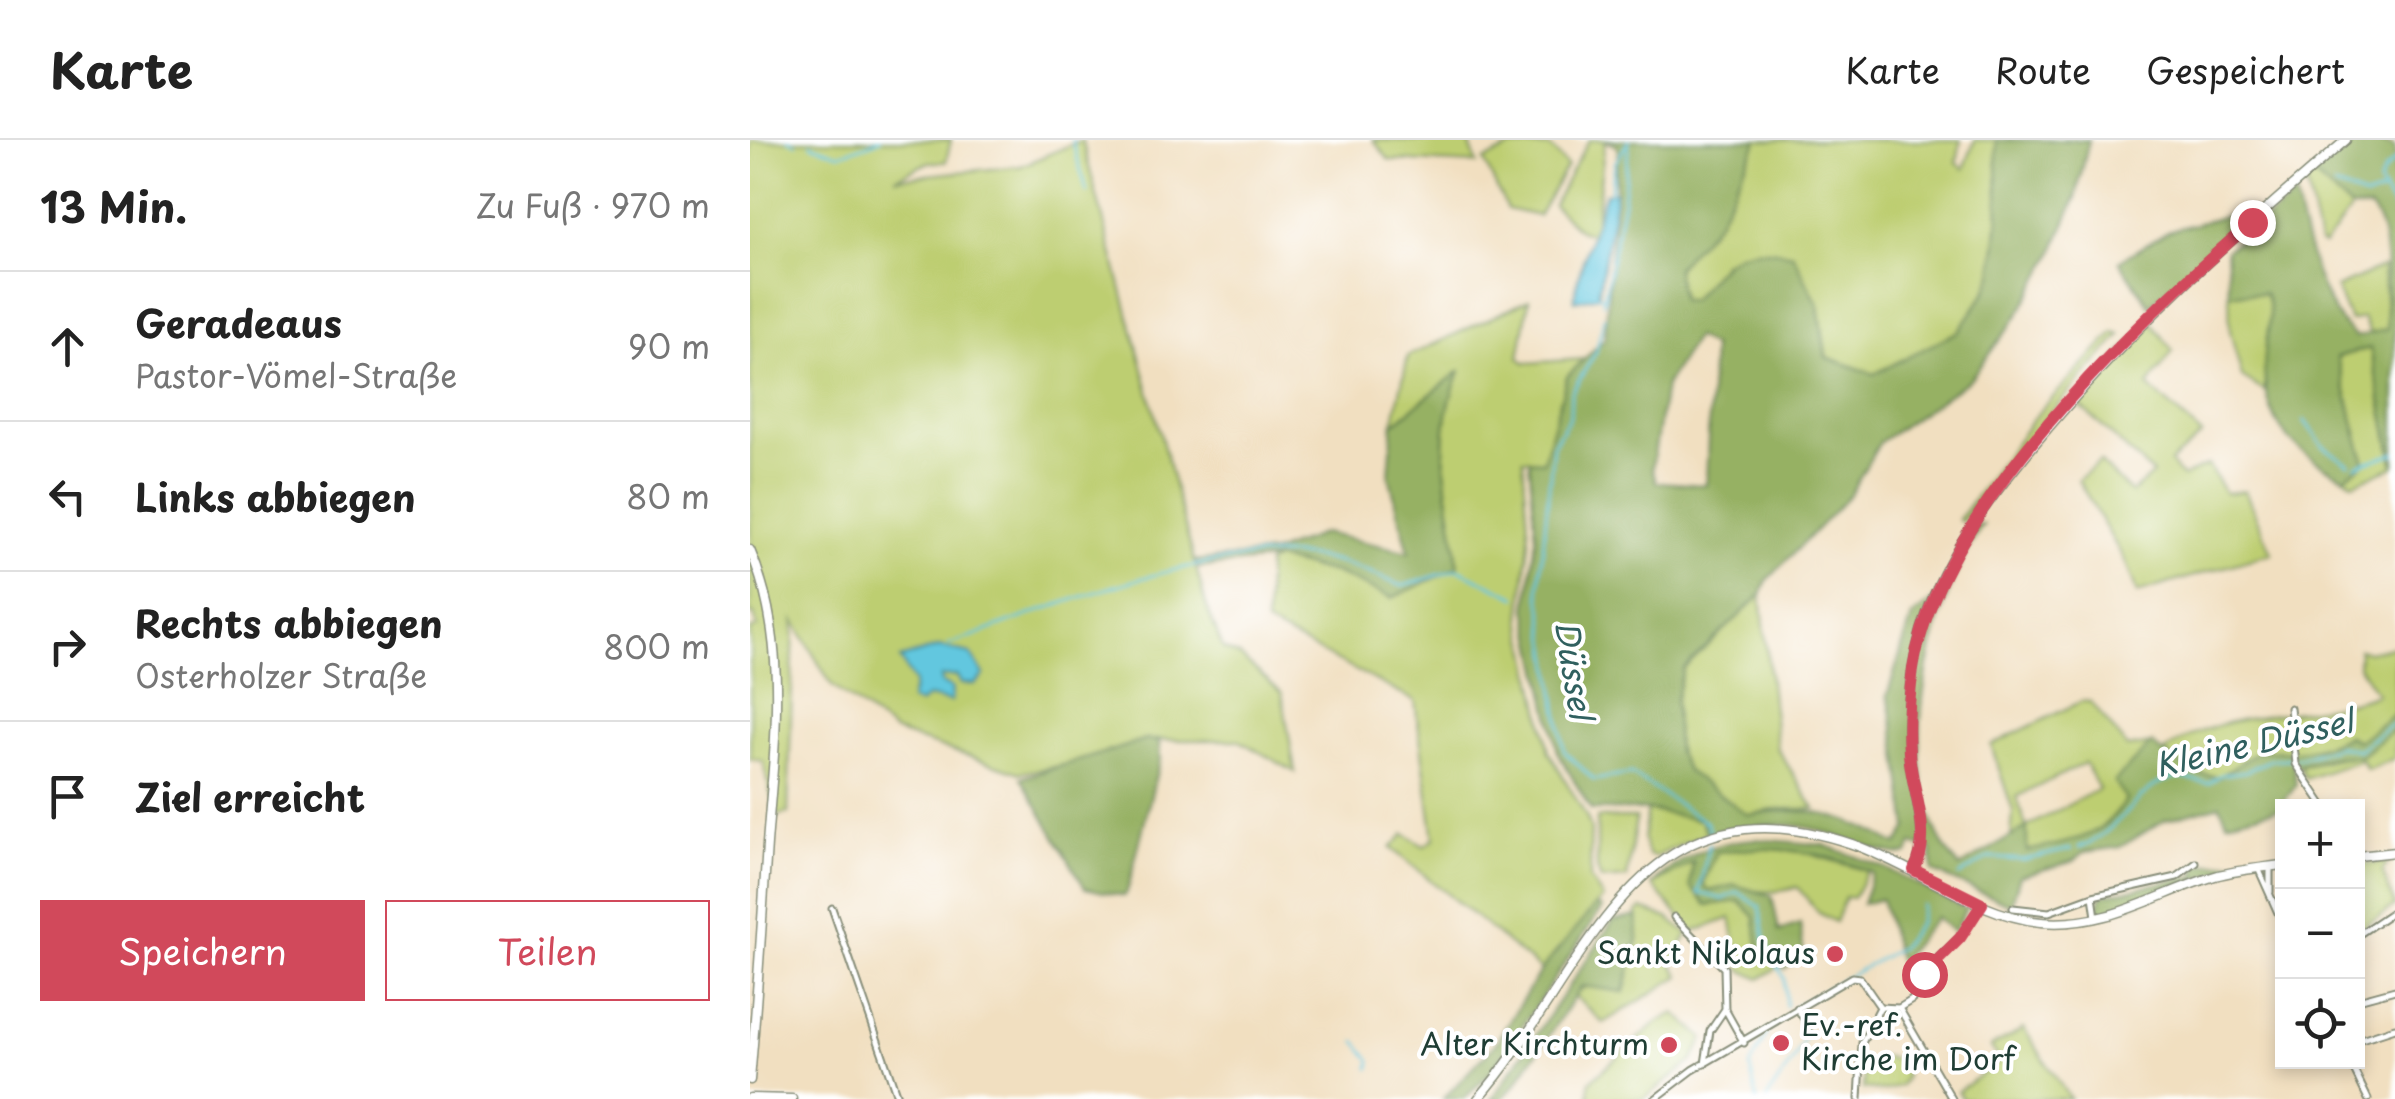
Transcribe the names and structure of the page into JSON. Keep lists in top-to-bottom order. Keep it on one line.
{"water":["Düssel","Kleine Düssel"],"places":["Sankt Nikolaus","Ev.-ref. Kirche im Dorf","Alter Kirchturm"],"page":{"header":"Karte","nav":["Karte","Route","Gespeichert"],"heading":["13 Min.","Zu Fuß · 970 m"],"list":[["Geradeaus","Pastor-Vömel-Straße","90 m"],["Links abbiegen","80 m"],["Rechts abbiegen","Osterholzer Straße","800 m"],"Ziel erreicht"],"map_buttons":["+","−"],"buttons":["Speichern","Teilen"]}}
